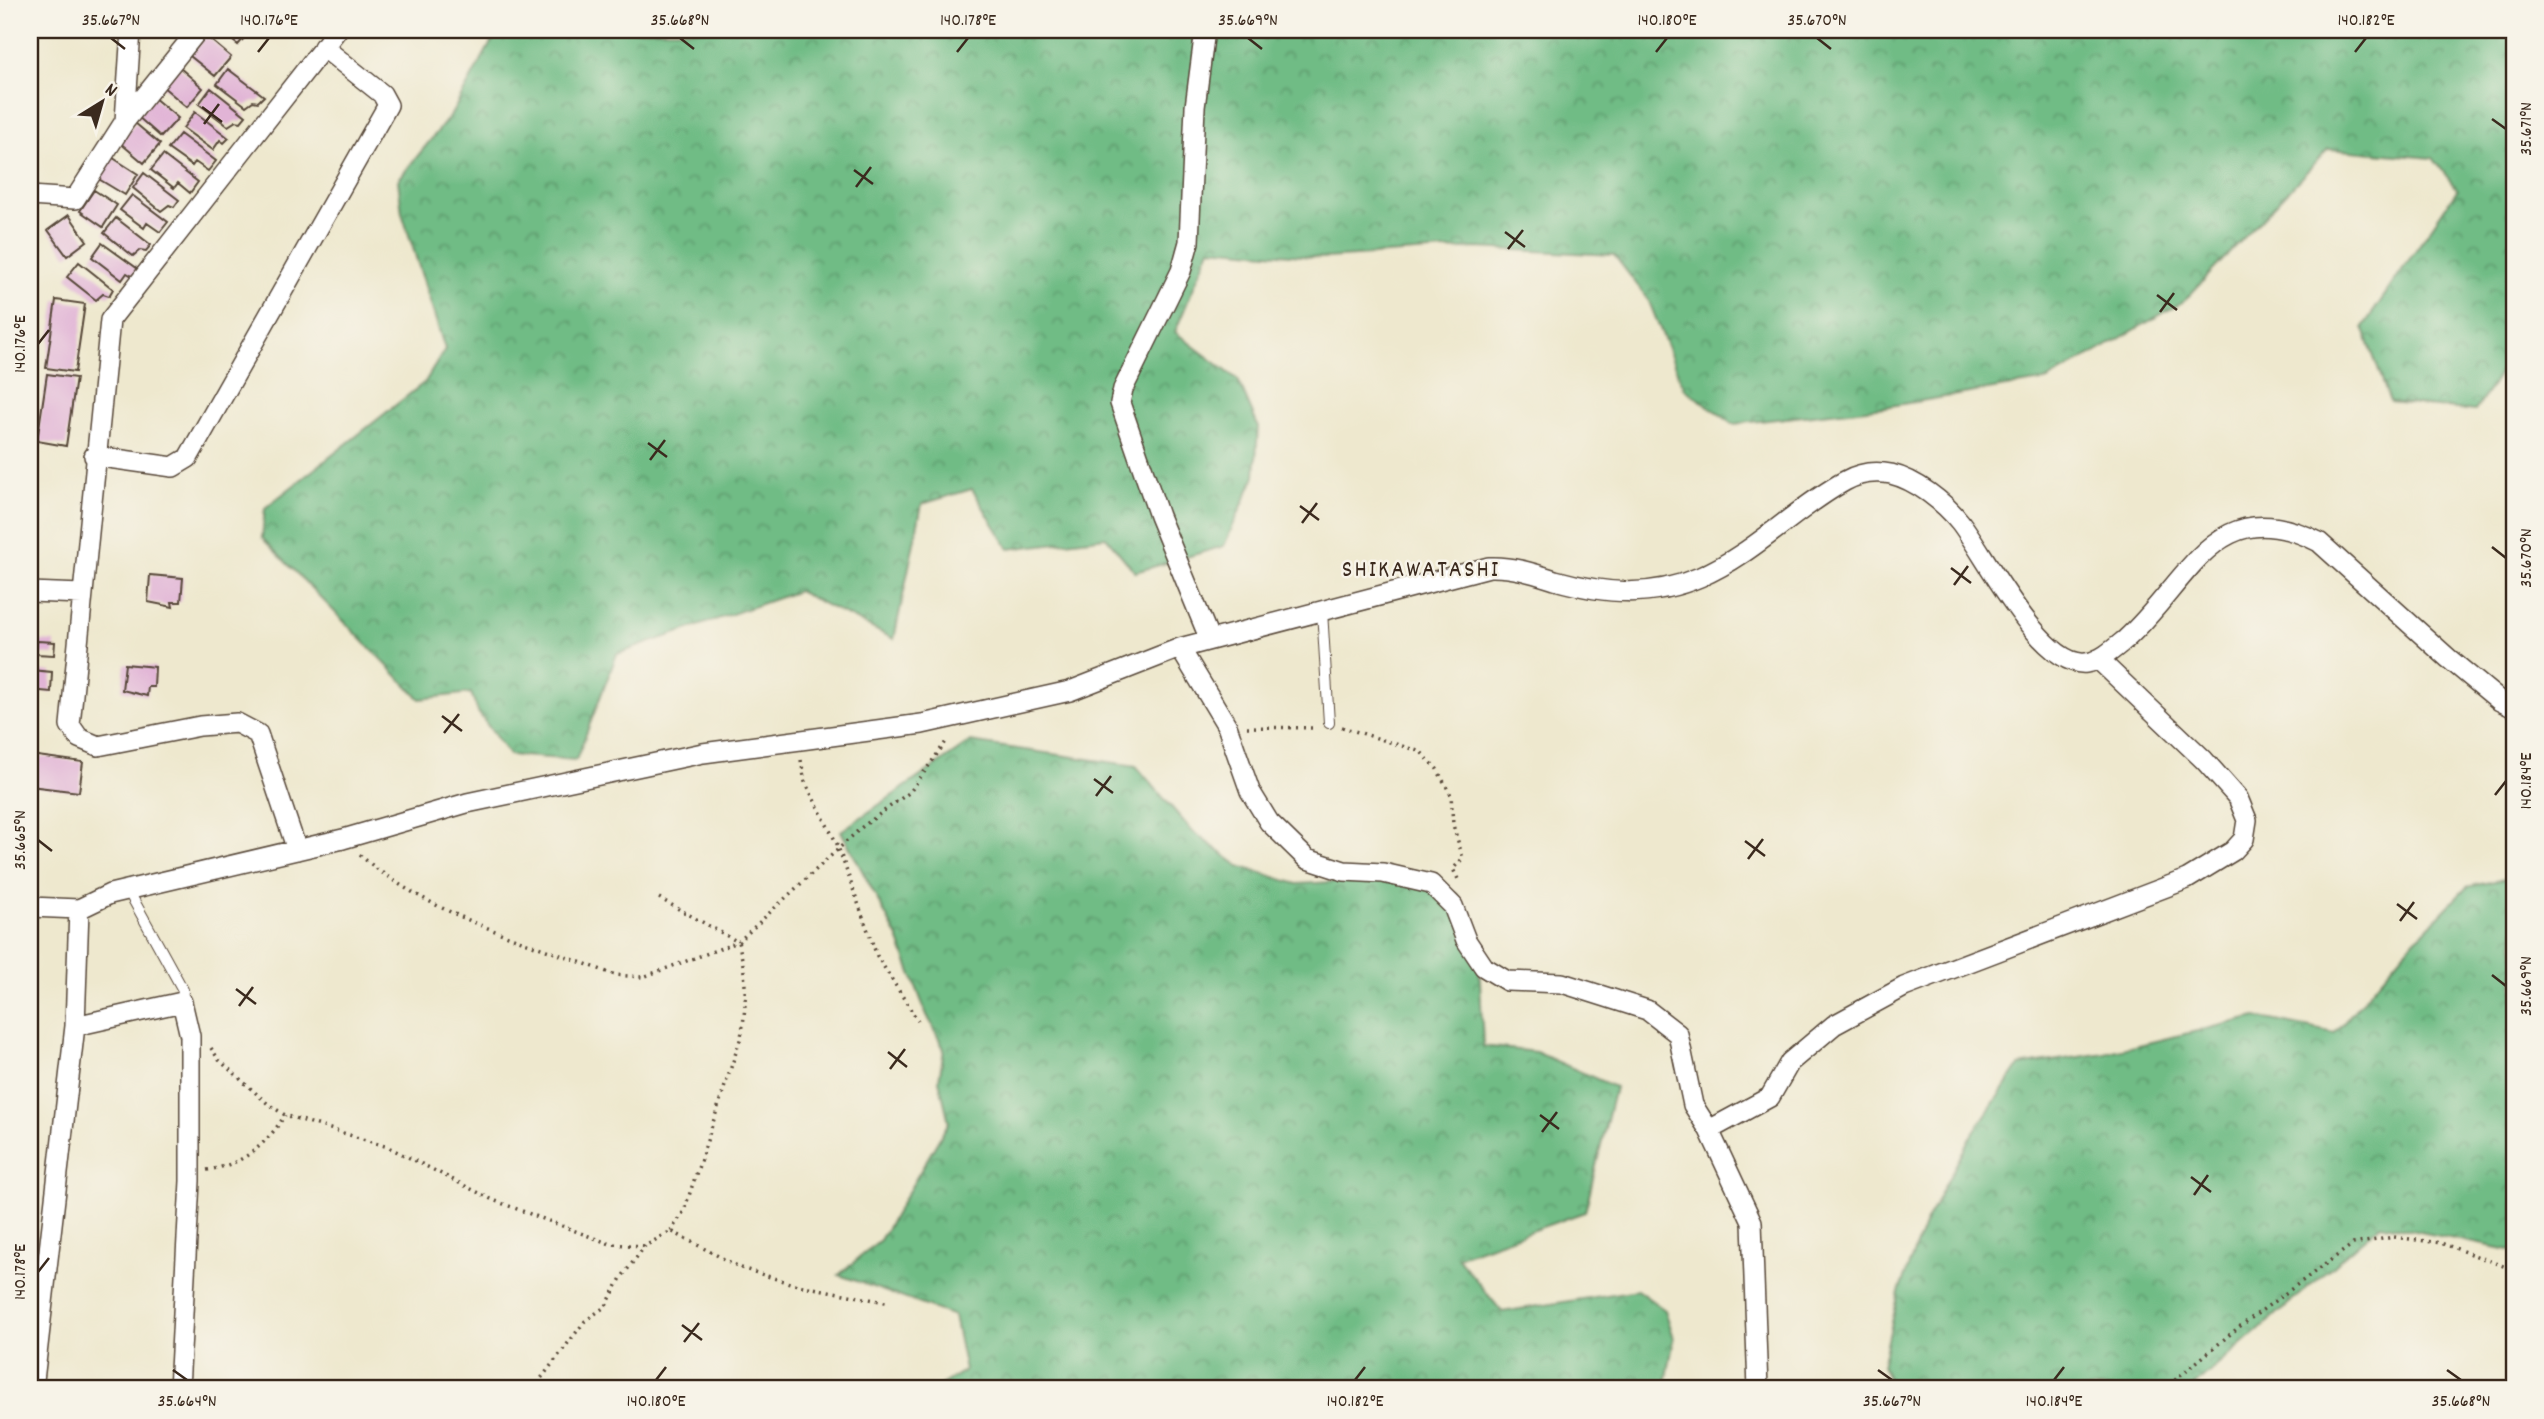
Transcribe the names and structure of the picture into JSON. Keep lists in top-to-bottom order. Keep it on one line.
{"districts":["SHIKAWATASHI"],"north":"top right","coordinates":["35.667°N","140.176°E","35.668°N","140.178°E","35.669°N","140.180°E","35.670°N","140.182°E","35.671°N","140.184°E","35.665°N","35.664°N"]}
